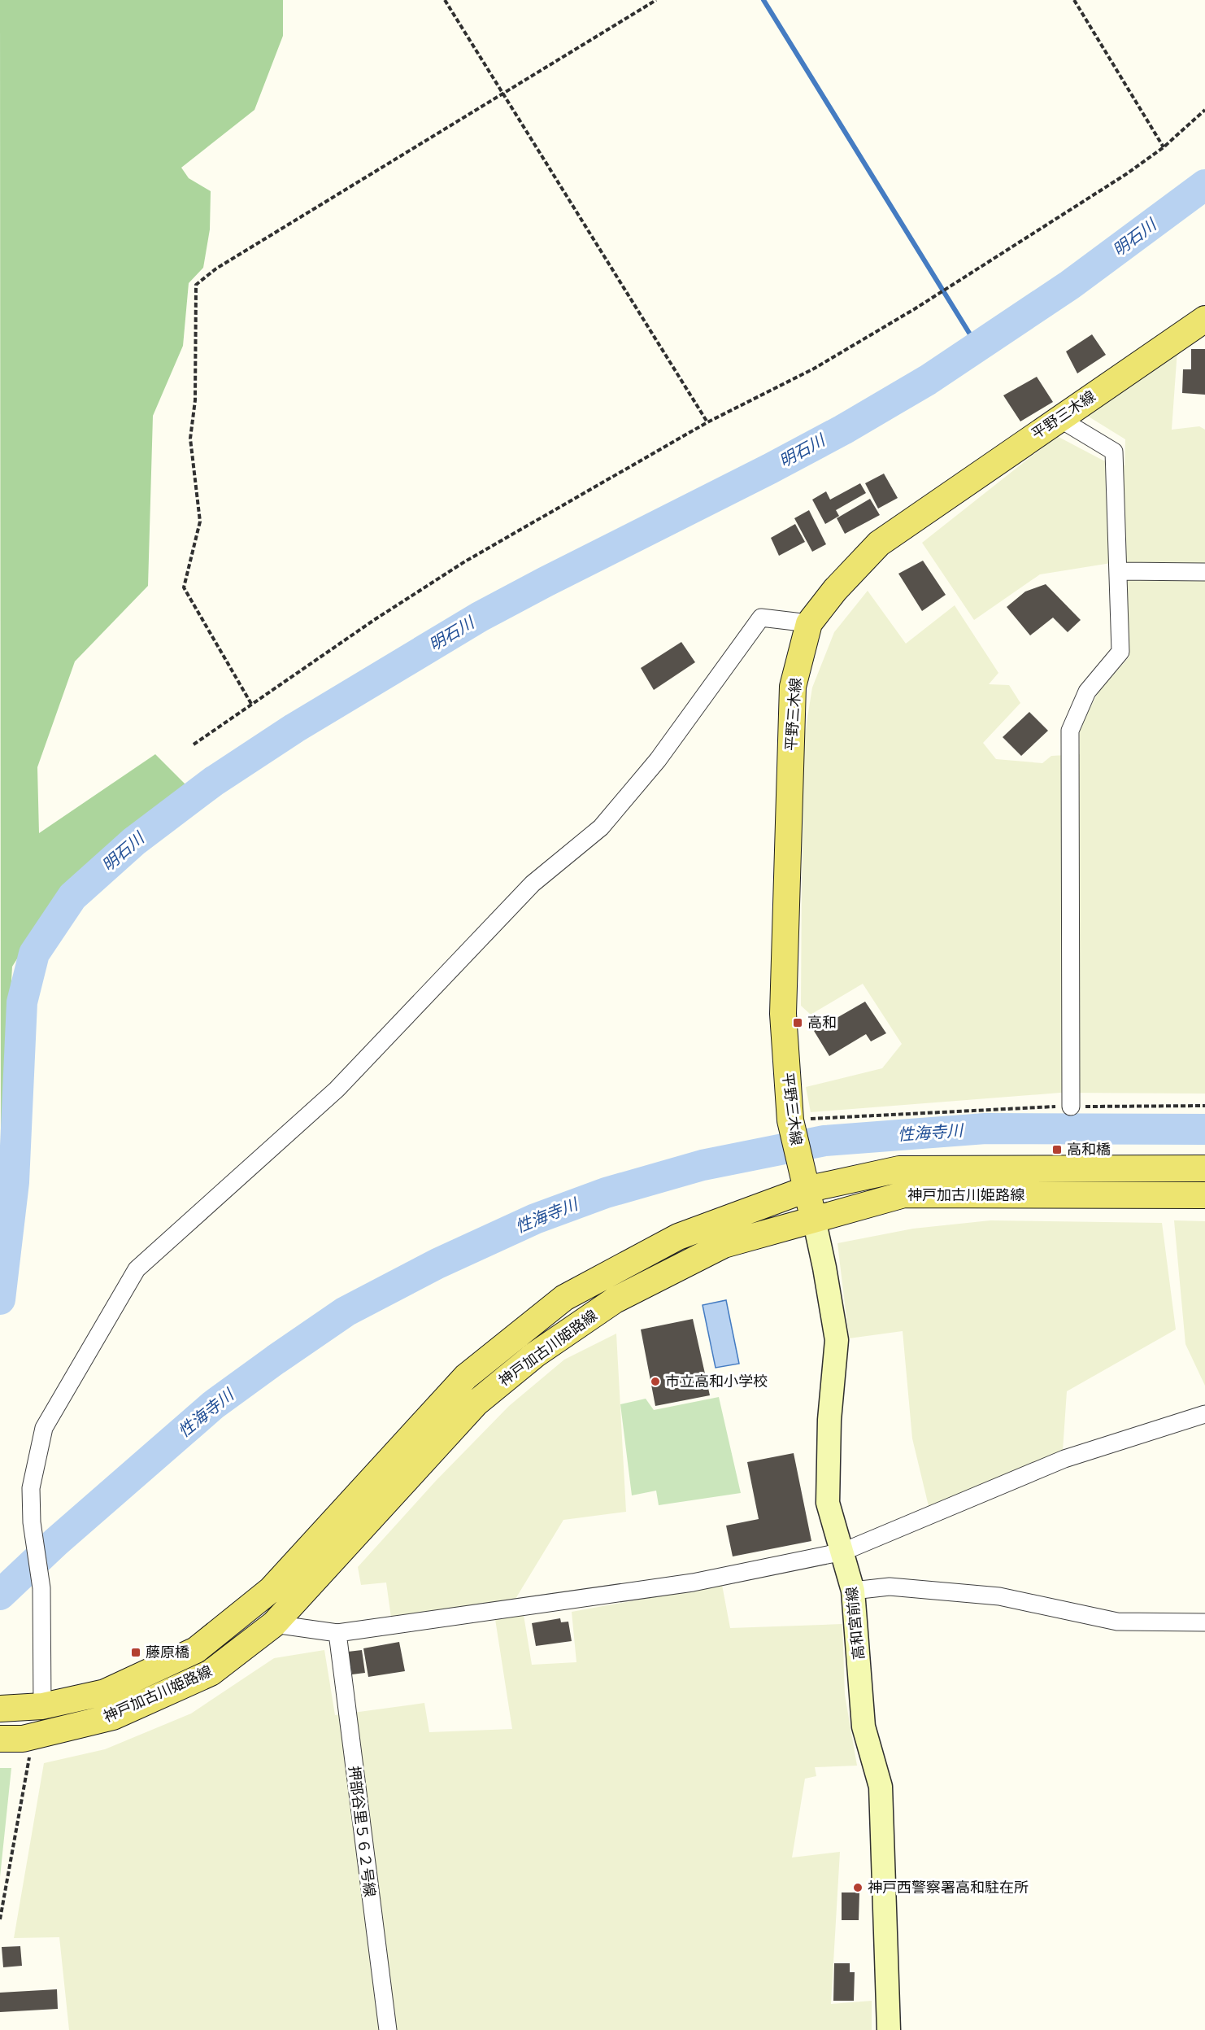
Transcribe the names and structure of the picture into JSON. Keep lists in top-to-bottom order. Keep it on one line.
{"streets":{"main road":["平野三木線","神戸加古川姫路線"],"street":["高和宮前線","押部谷里５６２号線"]},"crossings":[["平野三木線","神戸加古川姫路線"],["平野三木線","高和宮前線"],["神戸加古川姫路線","高和宮前線"]],"water":["明石川","性海寺川"],"places":{"transit":["高和","高和橋","藤原橋"],"other":["市立高和小学校","神戸西警察署高和駐在所"]}}
